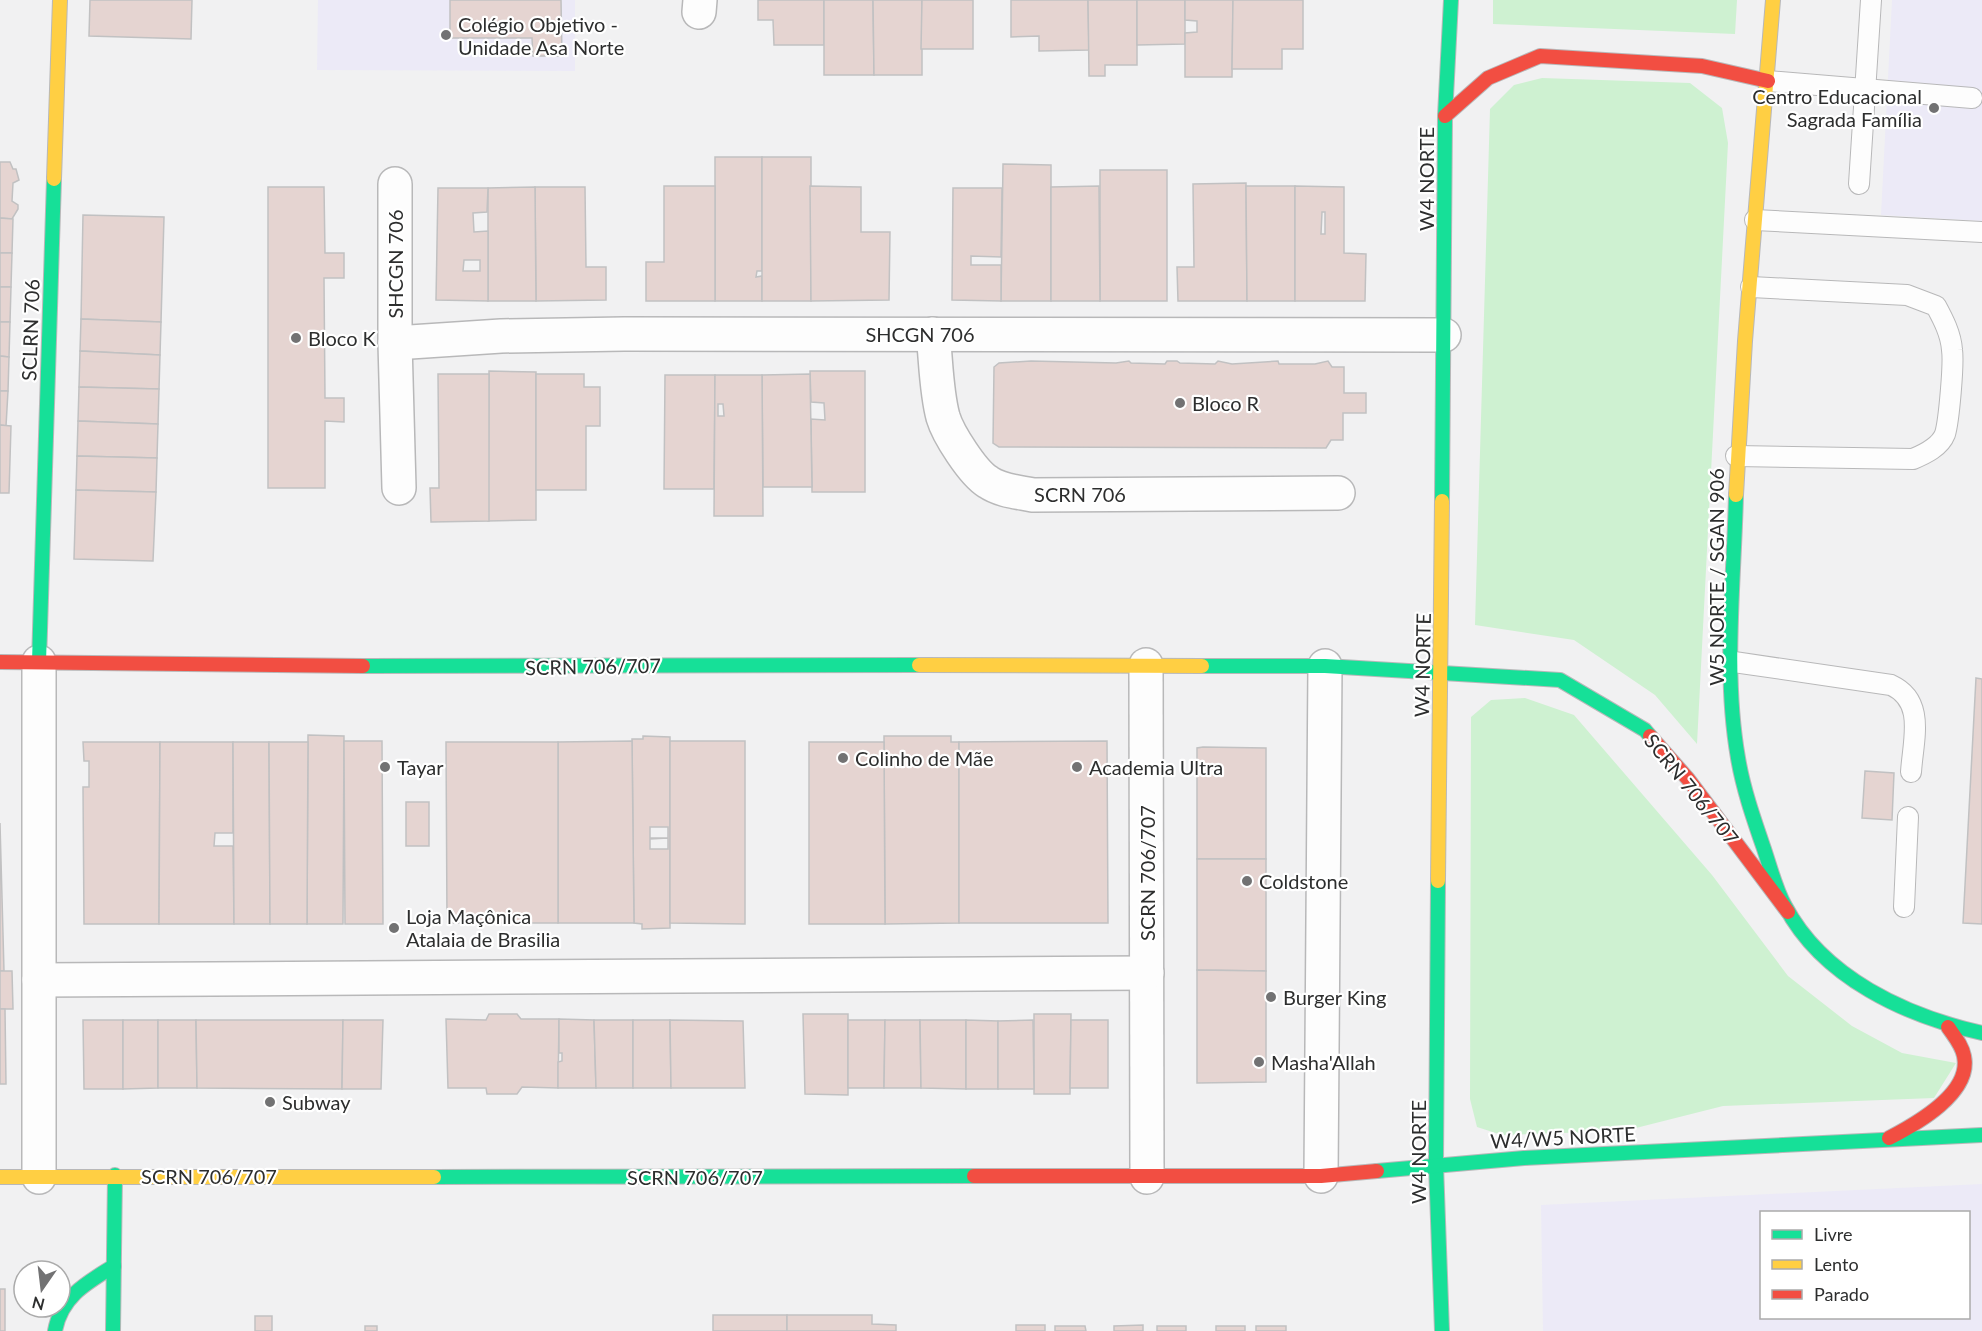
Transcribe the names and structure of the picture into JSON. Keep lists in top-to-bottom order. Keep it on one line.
{"streets":{"main road":["W4 NORTE","SCLRN 706","W5 NORTE / SGAN 906","SCRN 706/707","W4/W5 NORTE"],"street":["SHCGN 706","SCRN 706"]},"crossings":[["W4 NORTE","SHCGN 706"],["W4 NORTE","SCRN 706/707"],["W4 NORTE","W4/W5 NORTE"],["SHCGN 706","SCRN 706"],["SCLRN 706","SCRN 706/707"],["W5 NORTE / SGAN 906","SCRN 706/707"],["SCRN 706/707","W4/W5 NORTE"]],"places":["Colégio Objetivo - Unidade Asa Norte","Centro Educacional Sagrada Família","Bloco K","Bloco R","Colinho de Mãe","Tayar","Academia Ultra","Coldstone","Loja Maçônica Atalaia de Brasilia","Burger King","Masha'Allah","Subway"],"legend":["Livre","Lento","Parado"],"north":"bottom"}
